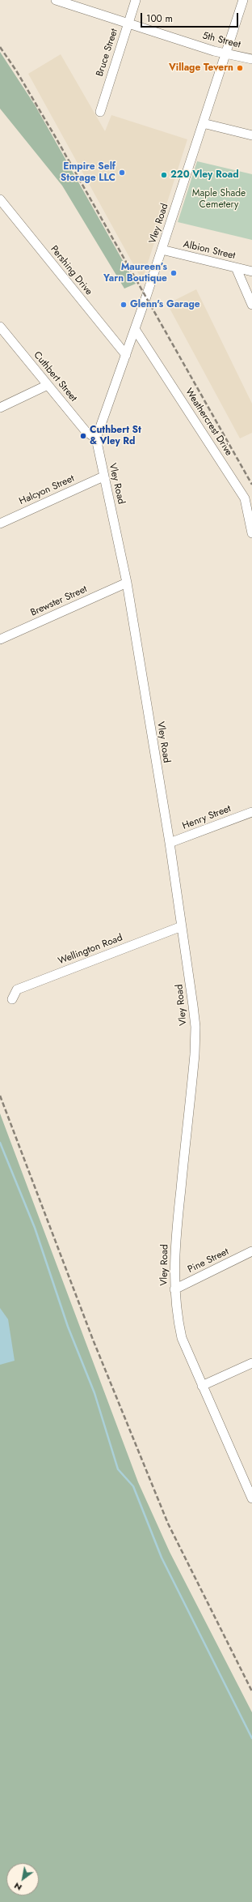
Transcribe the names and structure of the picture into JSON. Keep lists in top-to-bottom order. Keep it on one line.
{"streets":{"street":["5th Street","Bruce Street","Vley Road","Albion Street","Pershing Drive","Cuthbert Street","Weathercrest Drive","Halcyon Street","Brewster Street","Henry Street","Wellington Road","Pine Street"]},"crossings":[["5th Street","Bruce Street"],["5th Street","Vley Road"],["Vley Road","Albion Street"],["Vley Road","Pershing Drive"],["Vley Road","Cuthbert Street"],["Vley Road","Weathercrest Drive"],["Vley Road","Halcyon Street"],["Vley Road","Brewster Street"],["Vley Road","Henry Street"],["Vley Road","Wellington Road"],["Vley Road","Pine Street"]],"parks":["Maple Shade Cemetery"],"places":["Village Tevern","Empire Self Storage LLC","220 Vley Road","Maureen’s Yarn Boutique","Glenn's Garage","Cuthbert St & Vley Rd"],"scale_bar":"100 m","north":"bottom left"}
